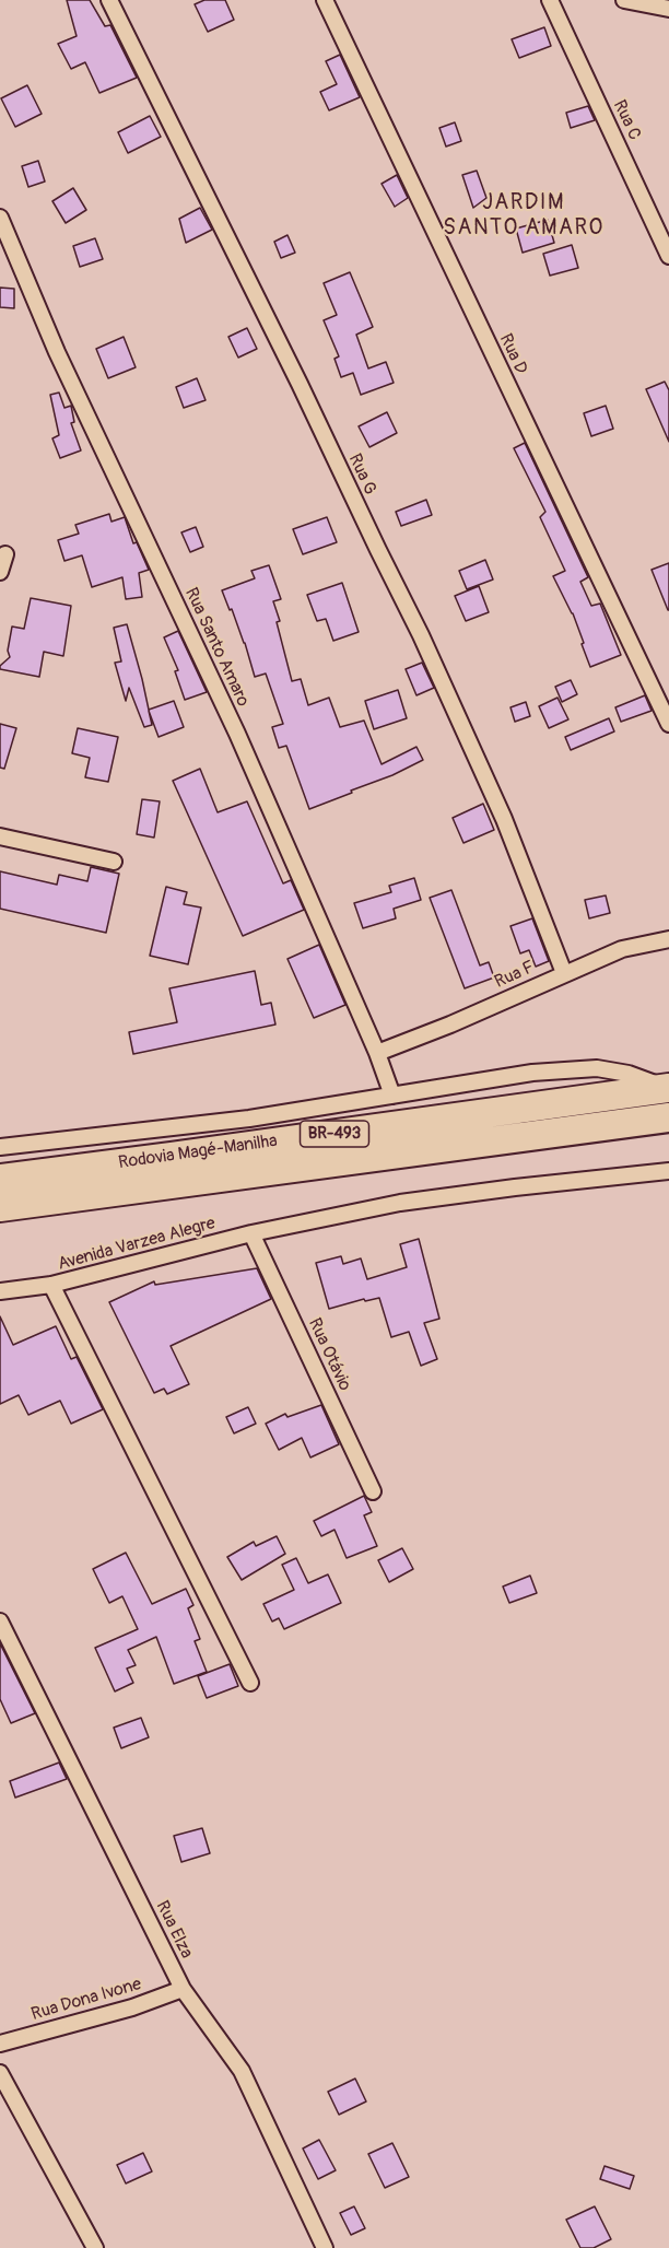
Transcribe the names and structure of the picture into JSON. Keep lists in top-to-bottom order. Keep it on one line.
{"streets":{"highway":["BR-493","Rodovia Magé-Manilha"],"street":["Rua C","Rua D","Rua G","Rua Santo Amaro","Rua F","Avenida Varzea Alegre","Rua Otávio","Rua Elza","Rua Dona Ivone"]},"crossings":[["Rua G","Rua F"],["Rua Santo Amaro","Rua F"],["Avenida Varzea Alegre","Rua Otávio"],["Rua Elza","Rua Dona Ivone"]],"districts":["JARDIM SANTO AMARO"]}
